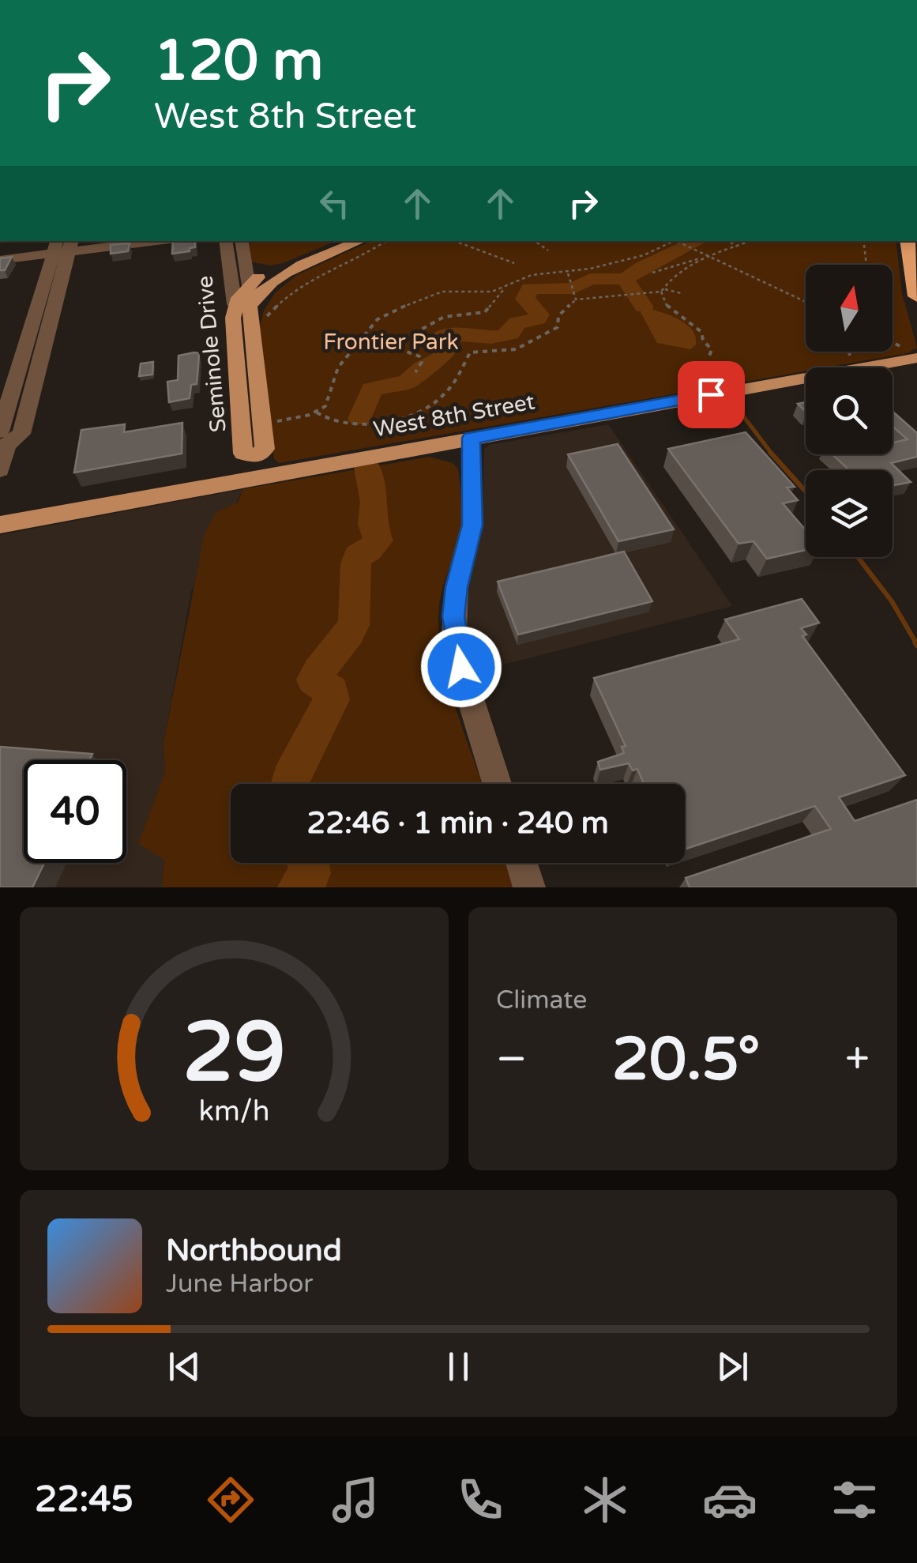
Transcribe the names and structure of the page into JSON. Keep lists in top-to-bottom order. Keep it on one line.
{"streets":{"main road":["Seminole Drive","West 8th Street"]},"crossings":[["Seminole Drive","West 8th Street"]],"parks":["Frontier Park"],"north":"top","page":{"turn":["120 m","West 8th Street"],"limit":"40","trip":"22:46 · 1 min · 240 m","tile":"Climate","heat":["−","20.5°","+"],"song":["Northbound","June Harbor"],"tabs":"22:45","gauge":["29","km/h"]}}
